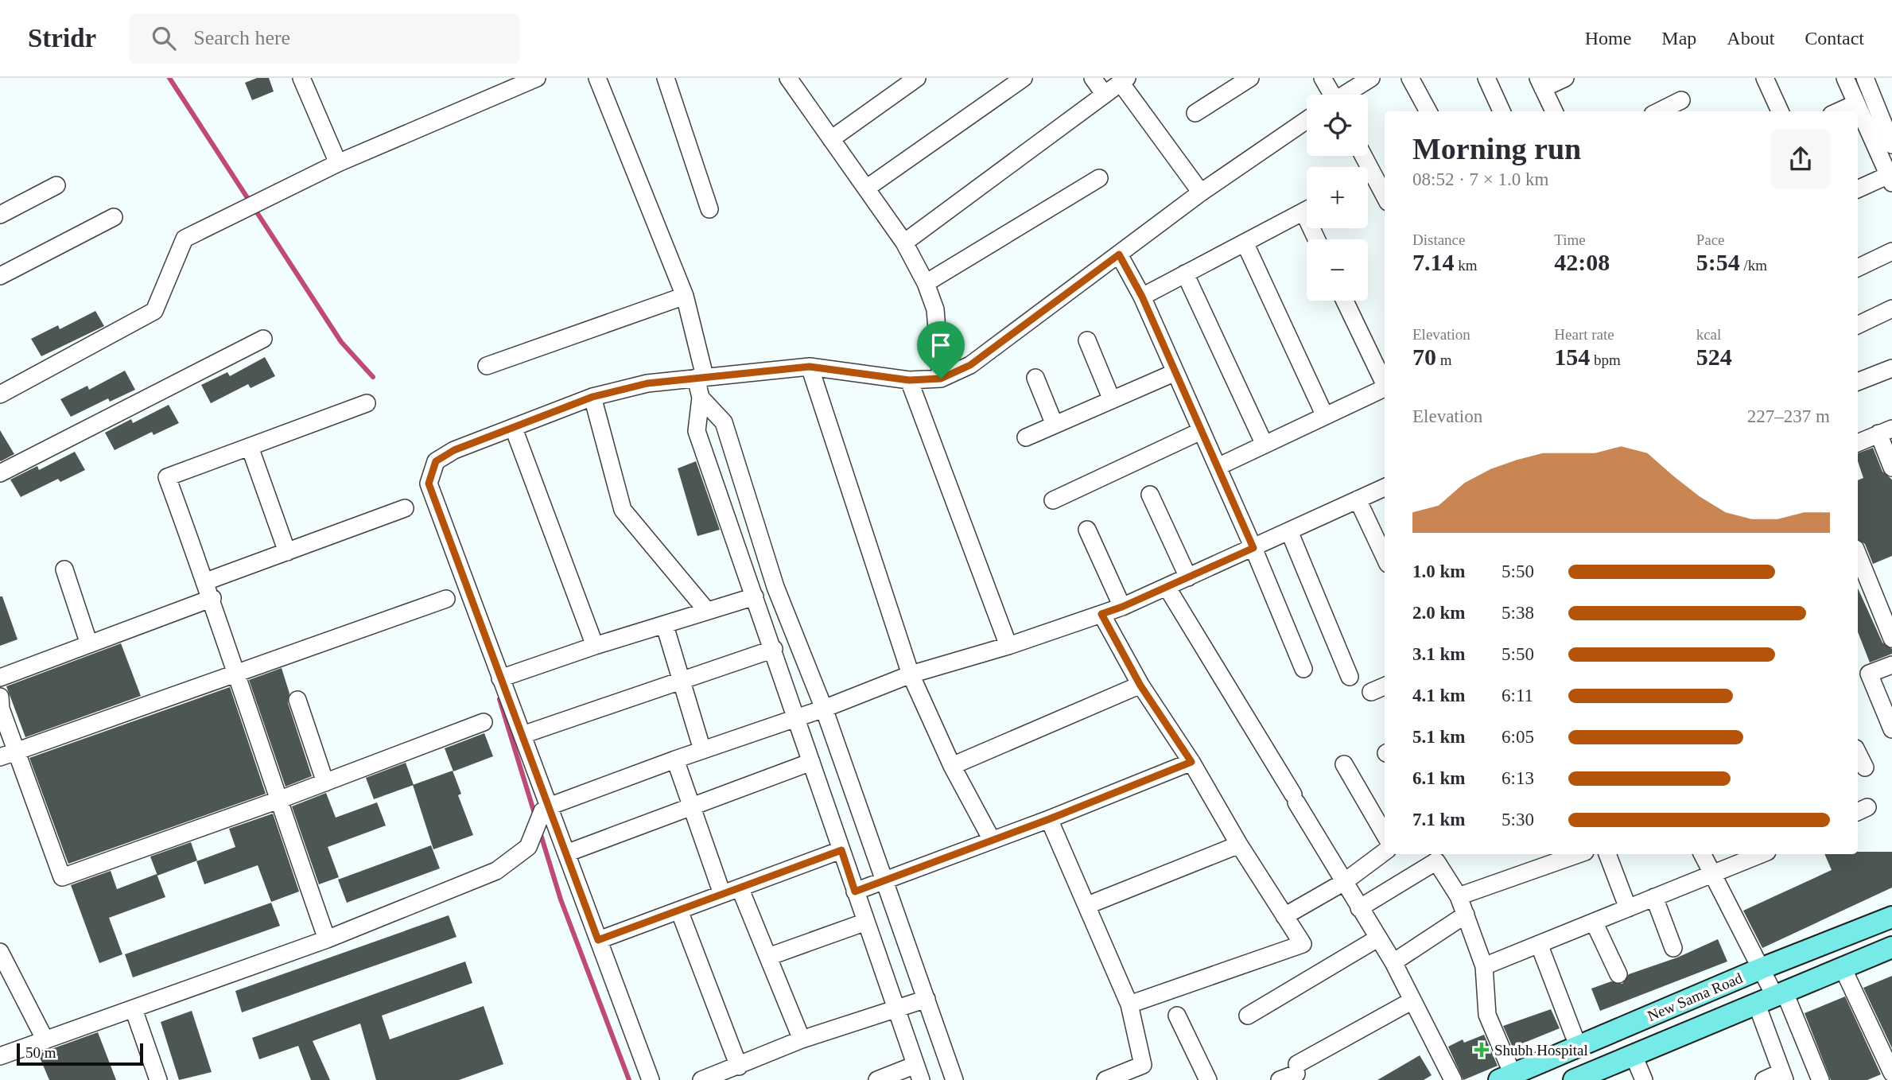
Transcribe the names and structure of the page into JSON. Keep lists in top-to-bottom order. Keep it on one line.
{"streets":{"main road":["New Sama Road"]},"places":{"health":["Shubh Hospital"]},"scale_bar":"50 m","page":{"header":"Stridr","search":"Search here","nav":["Home","Map","About","Contact"],"map_buttons":["+","−"],"heading":["Morning run","08:52 · 7 × 1.0 km"],"stats":[["Distance","7.14 km"],["Time","42:08"],["Pace","5:54 /km"],["Elevation","70 m"],["Heart rate","154 bpm"],["kcal","524"]],"chart":["Elevation","227–237 m"],"list":[{"name":"1.0 km","note":"5:50"},{"name":"2.0 km","note":"5:38"},{"name":"3.1 km","note":"5:50"},{"name":"4.1 km","note":"6:11"},{"name":"5.1 km","note":"6:05"},{"name":"6.1 km","note":"6:13"},{"name":"7.1 km","note":"5:30"}],"scale":"50 m"}}
